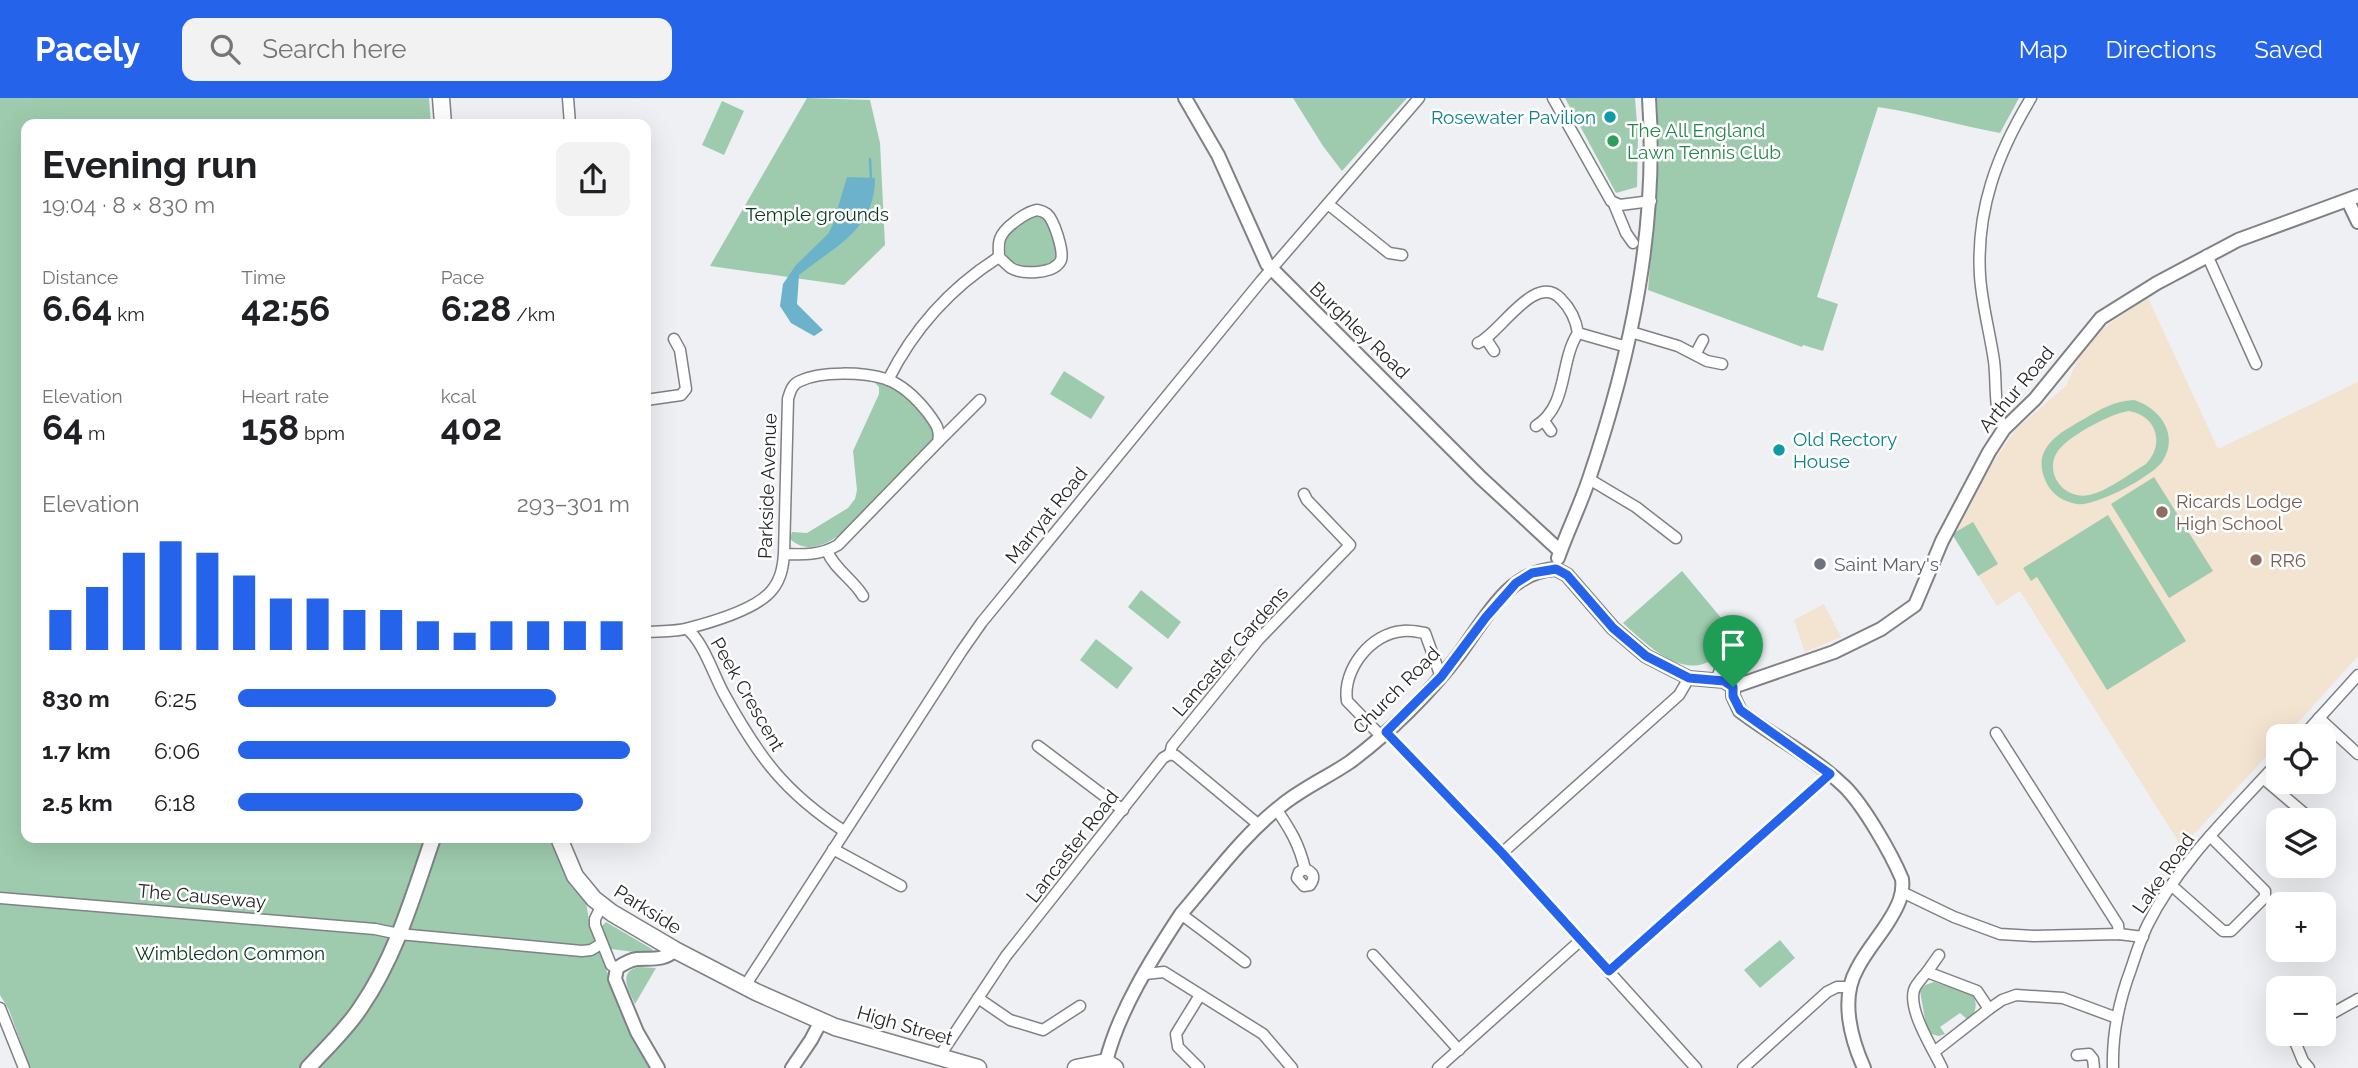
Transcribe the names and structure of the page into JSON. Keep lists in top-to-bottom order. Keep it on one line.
{"streets":{"main road":["Parkside","High Street"],"street":["Burghley Road","Arthur Road","Parkside Avenue","Marryat Road","Lancaster Gardens","Church Road","Peek Crescent","Lancaster Road","Lake Road","The Causeway"]},"crossings":[["Burghley Road","Marryat Road"],["Parkside Avenue","Peek Crescent"],["Marryat Road","Peek Crescent"],["Marryat Road","Parkside"],["Marryat Road","High Street"],["Lancaster Gardens","Lancaster Road"],["Lancaster Road","High Street"],["Parkside","High Street"]],"parks":["Temple grounds","Wimbledon Common"],"places":["Rosewater Pavilion","The All England Lawn Tennis Club","Old Rectory House","Ricards Lodge High School","RR6","Saint Mary's"],"page":{"header":"Pacely","search":"Search here","nav":["Map","Directions","Saved"],"heading":["Evening run","19:04 · 8 × 830 m"],"stats":[["Distance","6.64 km"],["Time","42:56"],["Pace","6:28 /km"],["Elevation","64 m"],["Heart rate","158 bpm"],["kcal","402"]],"chart":["Elevation","293–301 m"],"list":[{"name":"830 m","note":"6:25"},{"name":"1.7 km","note":"6:06"},{"name":"2.5 km","note":"6:18"}],"map_buttons":["+","−"]}}
